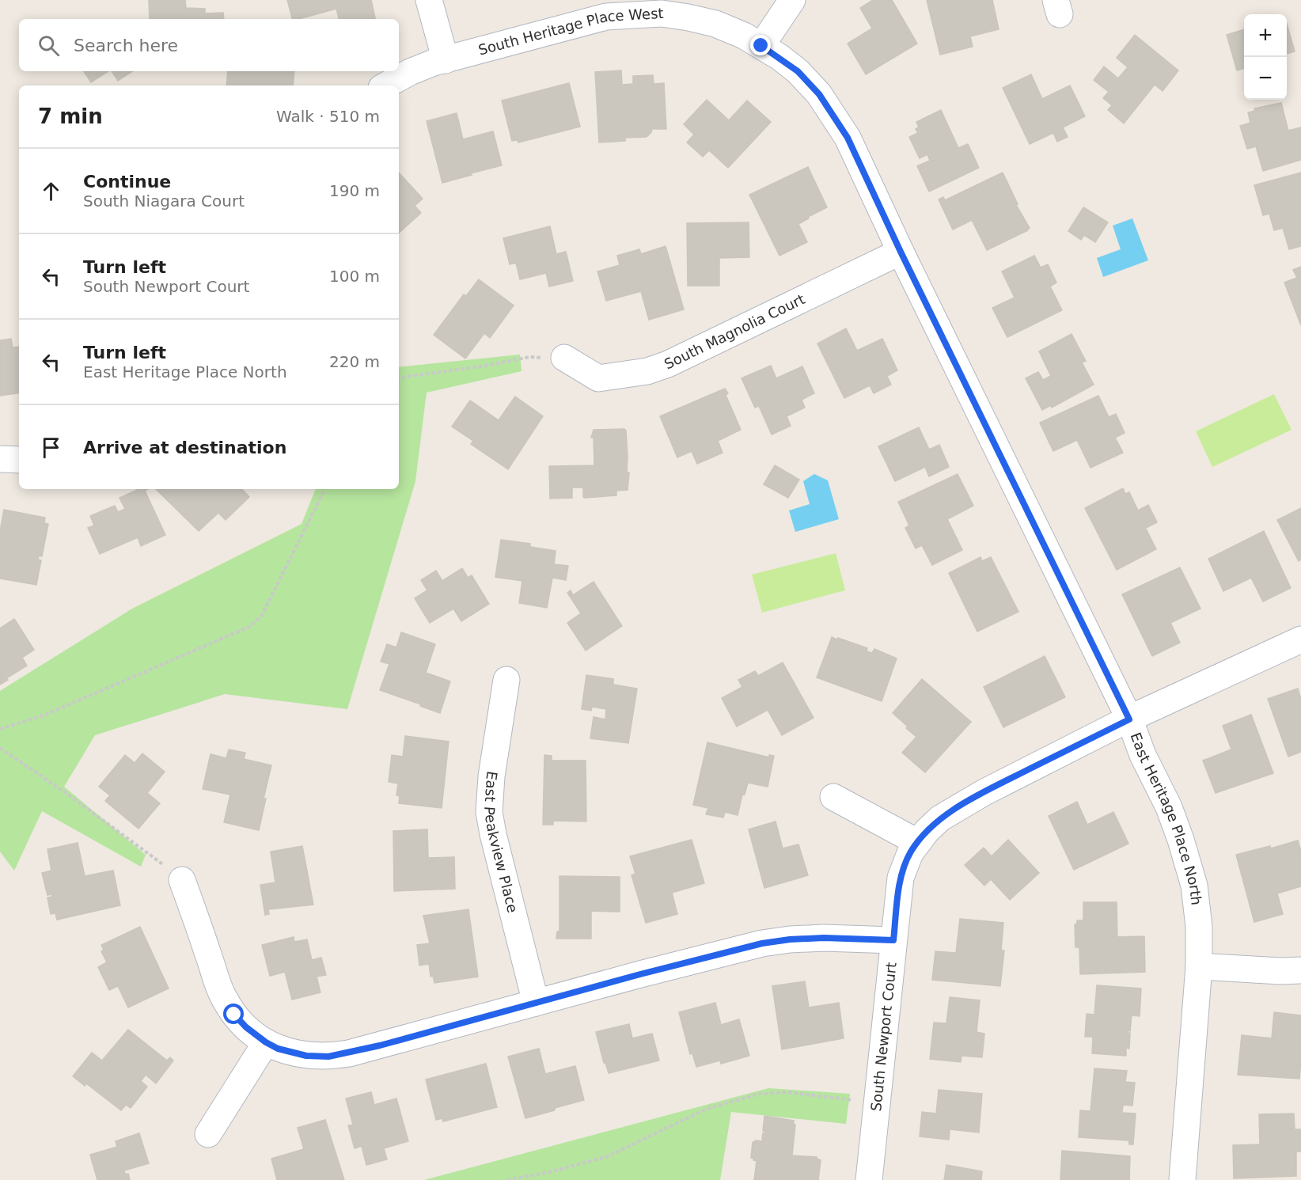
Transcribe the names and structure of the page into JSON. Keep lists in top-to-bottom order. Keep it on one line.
{"streets":{"street":["South Heritage Place West","South Magnolia Court","East Heritage Place North","East Peakview Place","South Newport Court"]},"crossings":[["South Heritage Place West","East Heritage Place North"],["South Magnolia Court","East Heritage Place North"],["East Heritage Place North","South Newport Court"]],"page":{"map_buttons":["+","−"],"search":"Search here","heading":["7 min","Walk · 510 m"],"list":[["Continue","South Niagara Court","190 m"],["Turn left","South Newport Court","100 m"],["Turn left","East Heritage Place North","220 m"],"Arrive at destination"]}}
